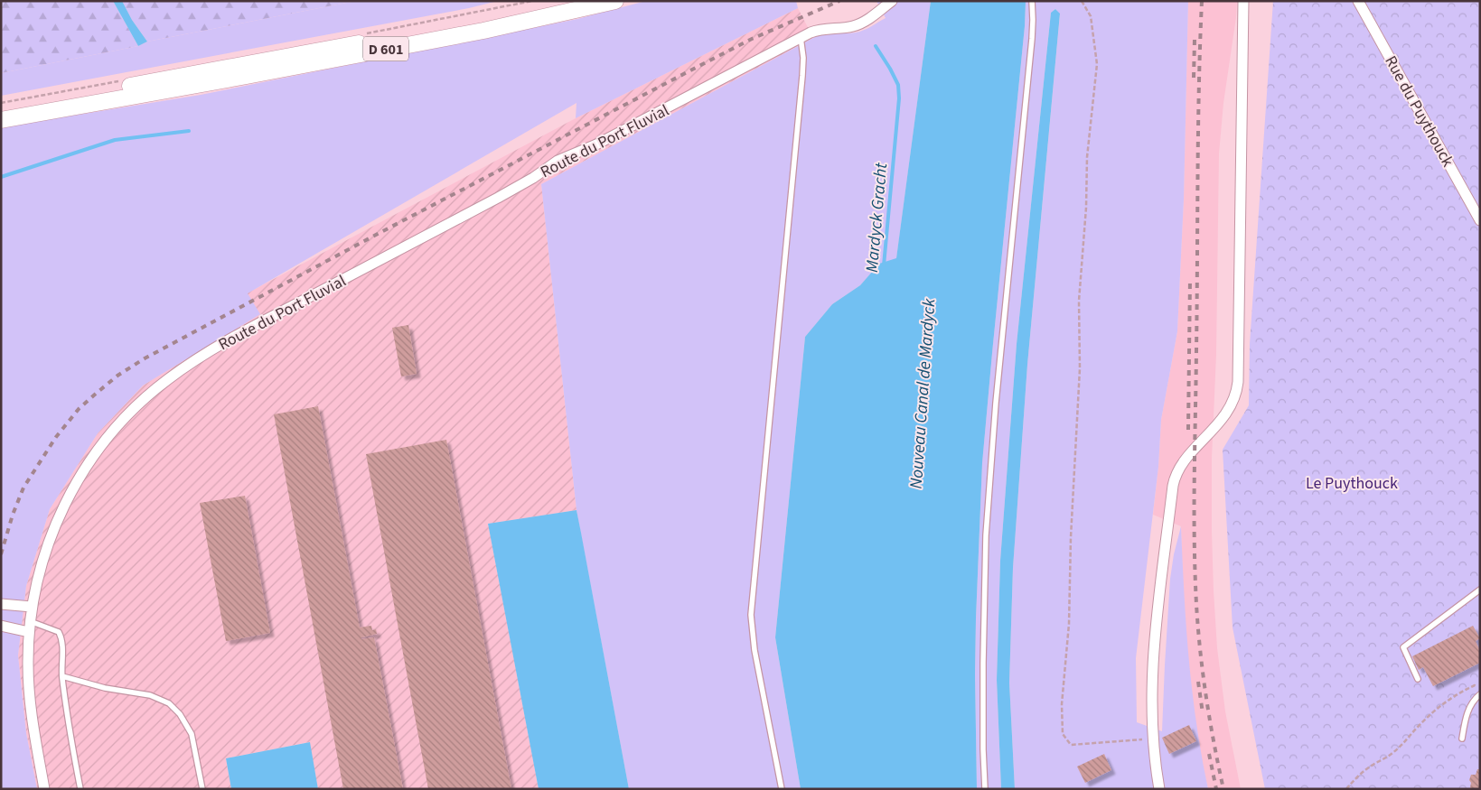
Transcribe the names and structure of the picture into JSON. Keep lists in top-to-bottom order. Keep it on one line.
{"streets":{"main road":["D 601"],"street":["Rue du Puythouck","Route du Port Fluvial"]},"water":["Mardyck Gracht","Nouveau Canal de Mardyck"],"parks":["Le Puythouck"]}
